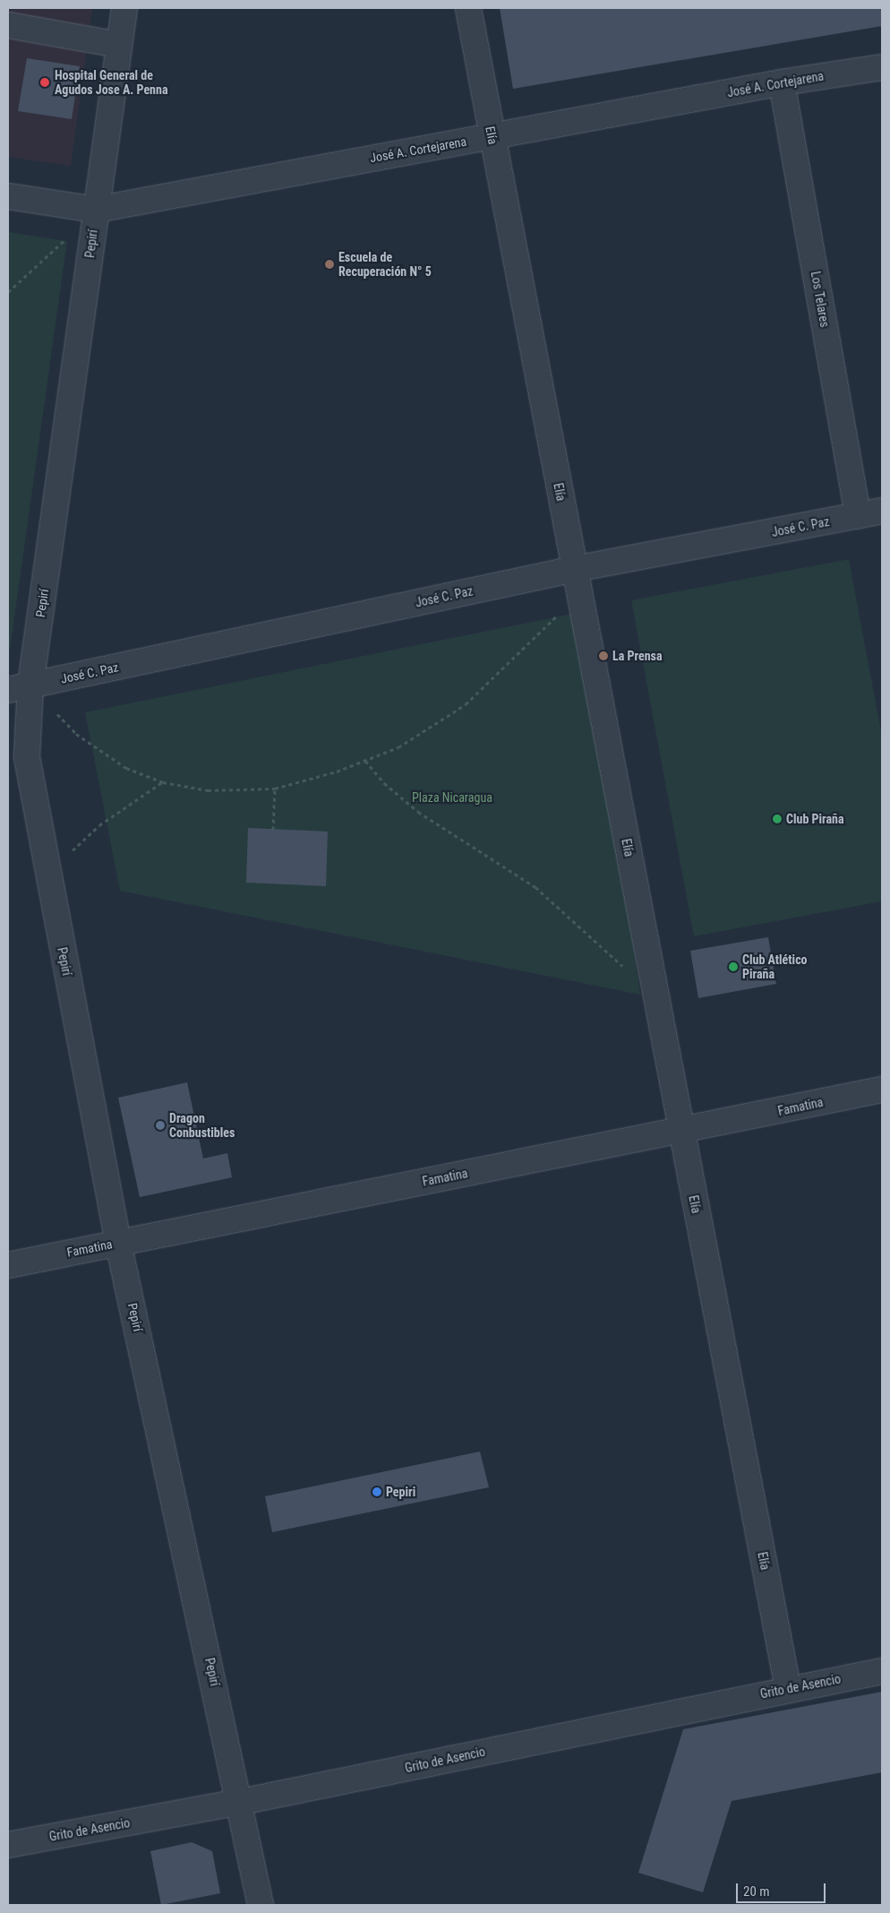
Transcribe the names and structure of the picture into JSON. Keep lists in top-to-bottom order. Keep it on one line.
{"streets":{"street":["José A. Cortejarena","Elía","Pepirí","Los Telares","José C. Paz","Famatina","Grito de Asencio"]},"crossings":[["José A. Cortejarena","Elía"],["José A. Cortejarena","Pepirí"],["José A. Cortejarena","Los Telares"],["Elía","José C. Paz"],["Elía","Famatina"],["Elía","Grito de Asencio"],["Pepirí","José C. Paz"],["Pepirí","Famatina"],["Pepirí","Grito de Asencio"],["Los Telares","José C. Paz"]],"parks":["Plaza Nicaragua"],"places":["Hospital General de Agudos Jose A. Penna","Escuela de Recuperación N° 5","La Prensa","Club Piraña","Club Atlético Piraña","Dragon Conbustibles","Pepiri"],"scale_bar":"20 m"}
